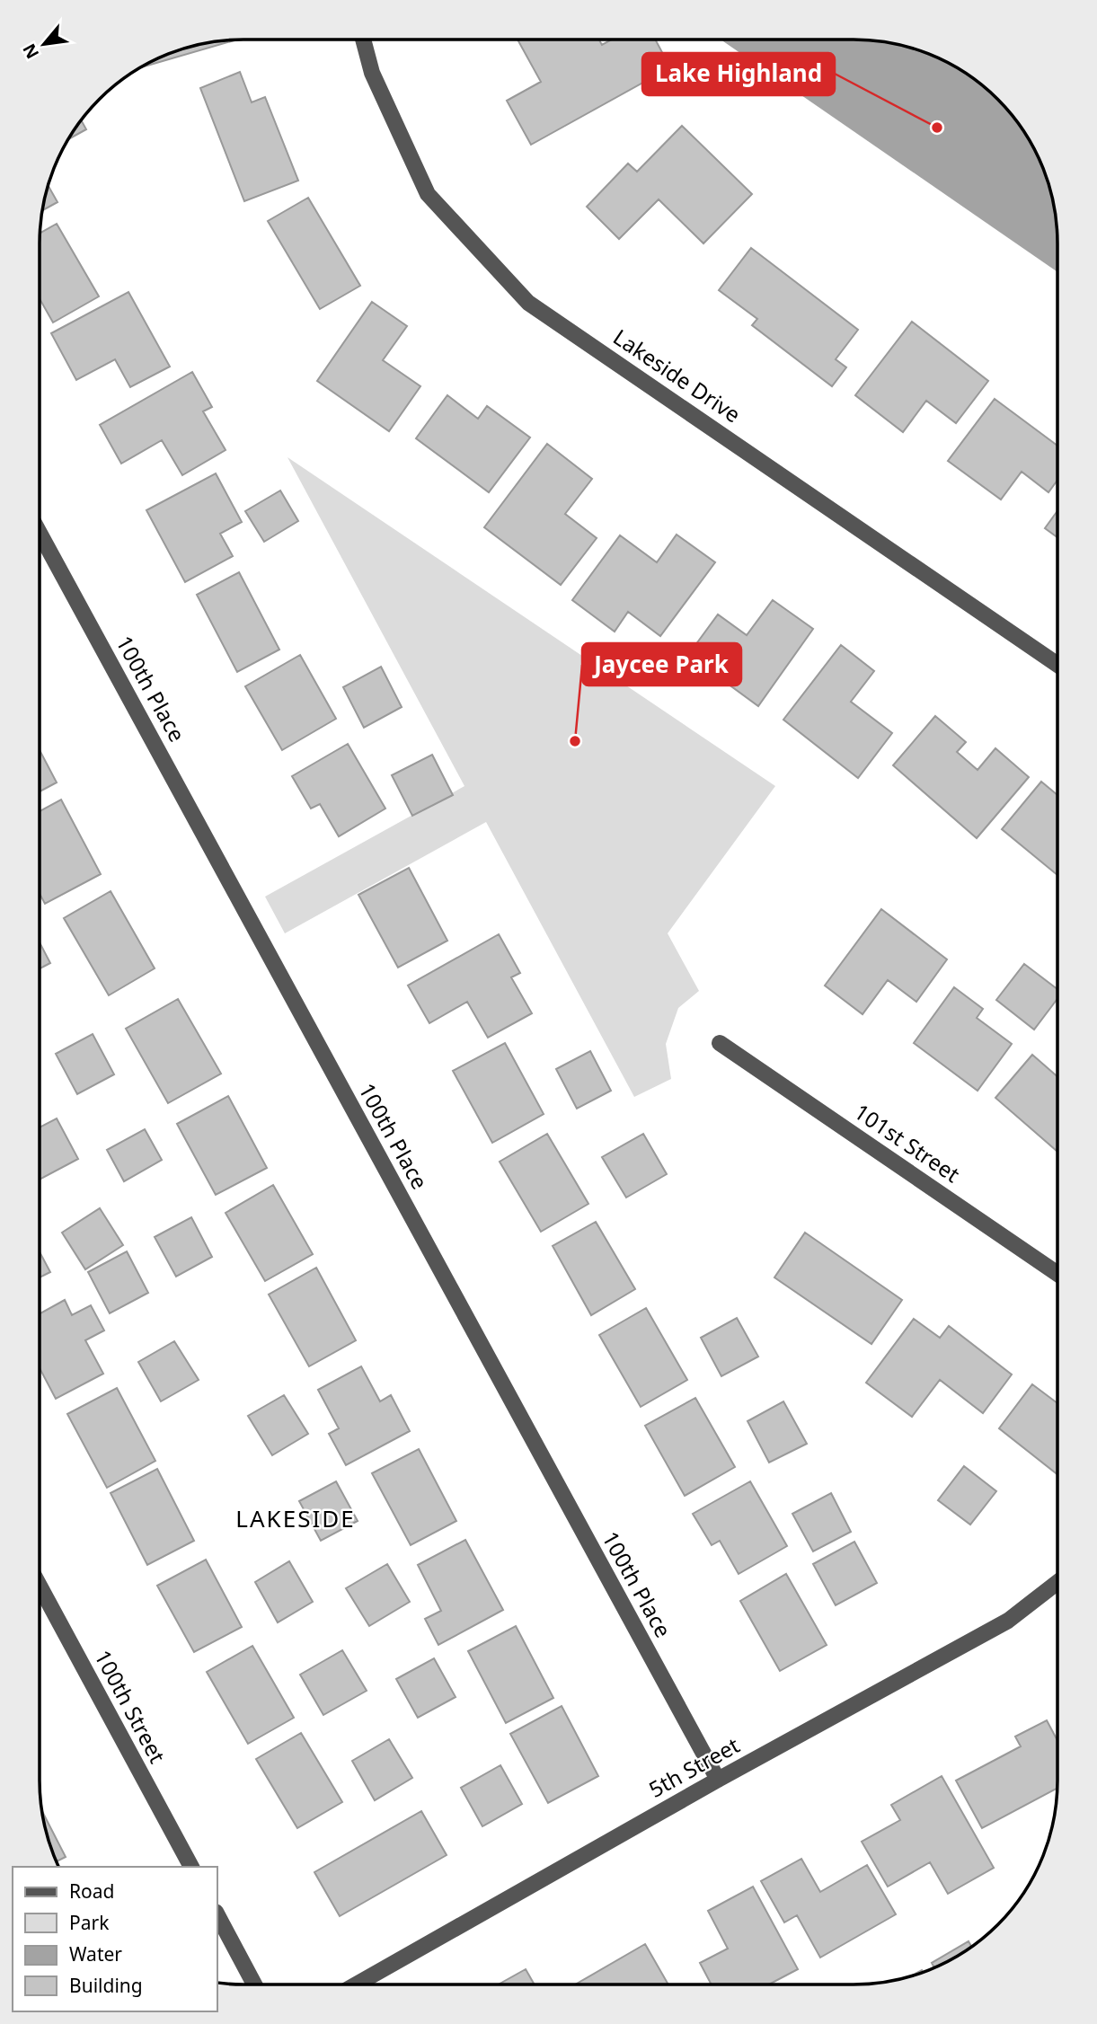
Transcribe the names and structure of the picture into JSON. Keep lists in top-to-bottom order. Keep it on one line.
{"streets":{"street":["Lakeside Drive","100th Place","101st Street","100th Street","5th Street"]},"crossings":[["100th Place","5th Street"]],"districts":["LAKESIDE"],"places":["Lake Highland","Jaycee Park"],"legend":["Road","Park","Water","Building"],"north":"bottom left"}
